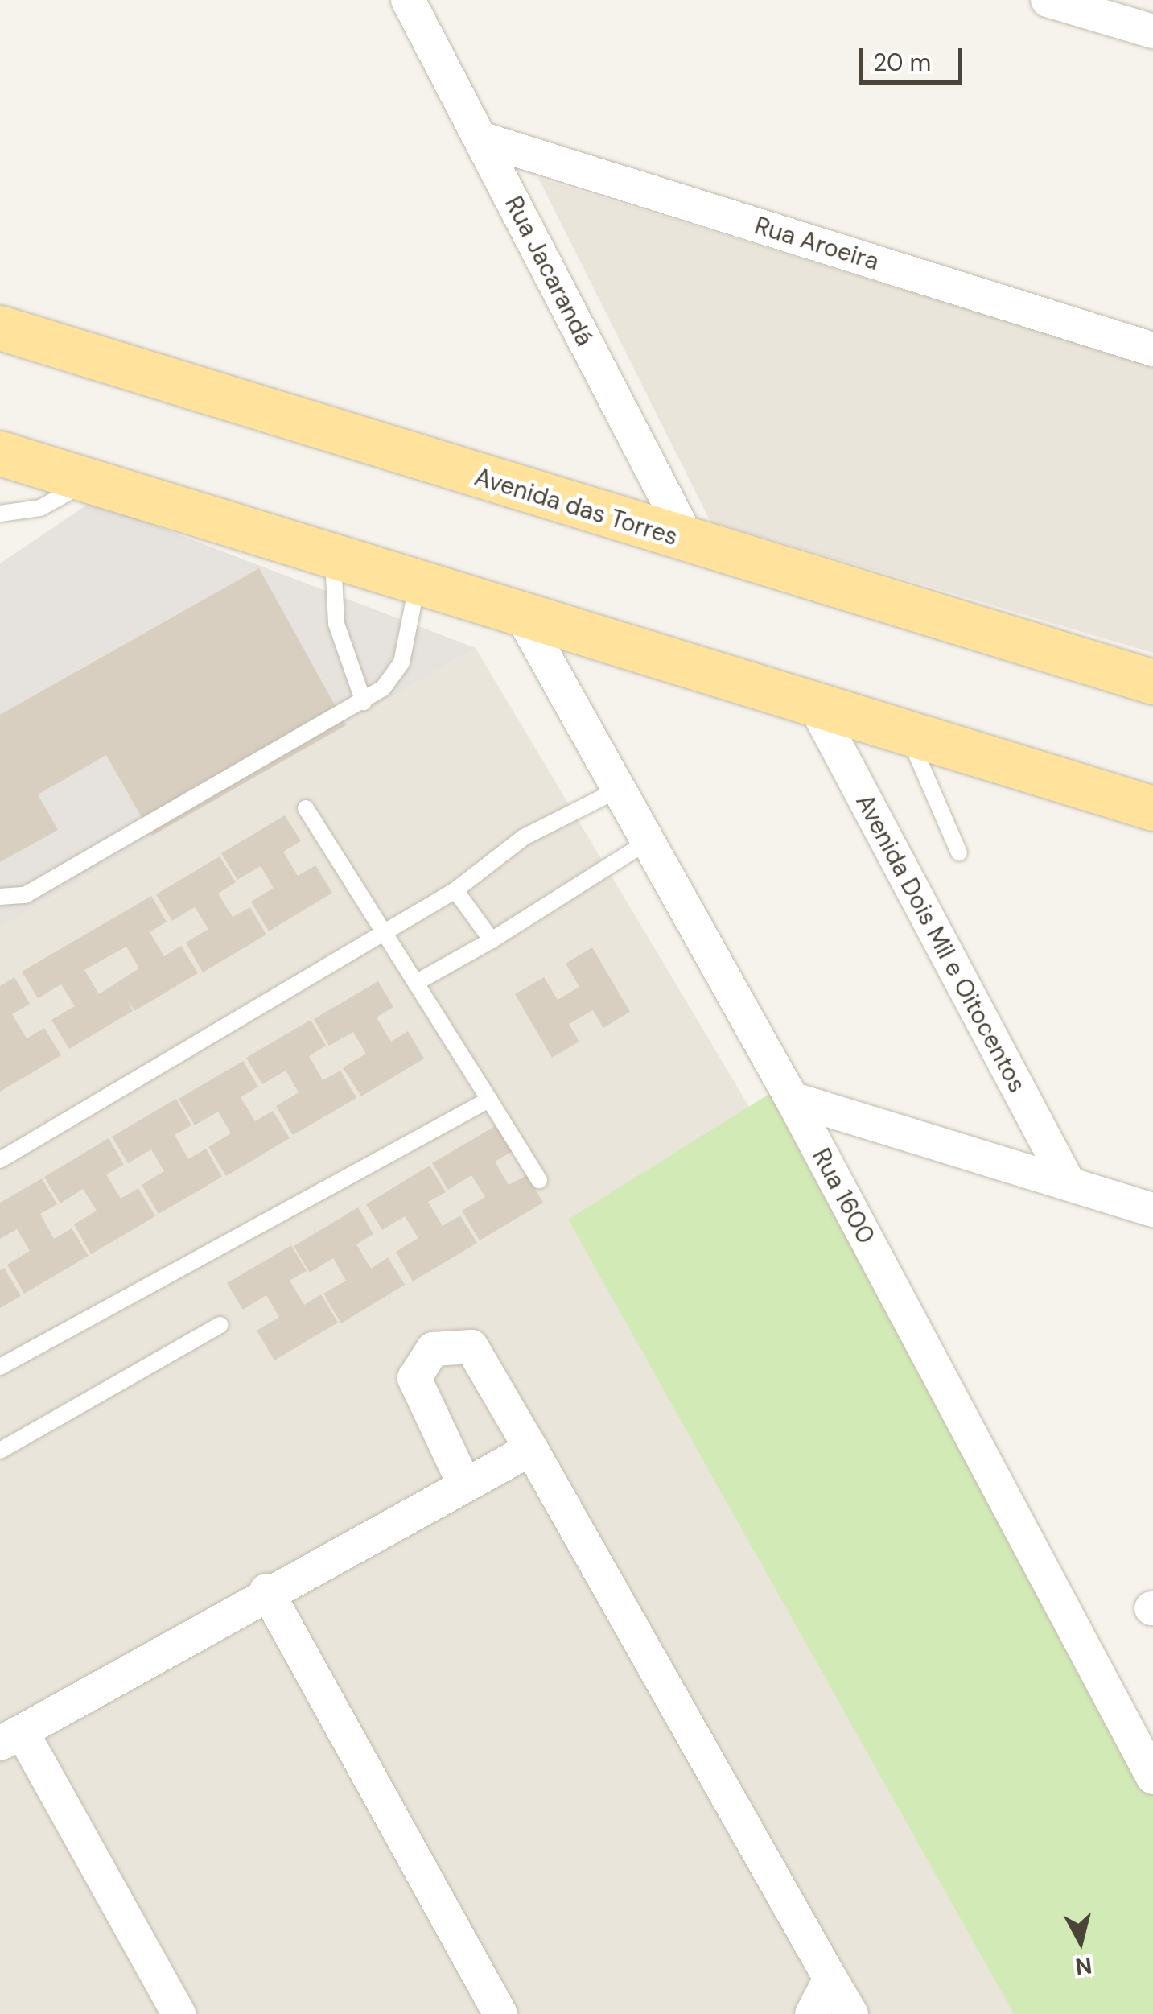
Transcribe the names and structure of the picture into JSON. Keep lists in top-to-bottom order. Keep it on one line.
{"streets":{"main road":["Avenida das Torres"],"street":["Rua Aroeira","Rua Jacarandá","Avenida Dois Mil e Oitocentos","Rua 1600"]},"crossings":[["Rua Aroeira","Rua Jacarandá"],["Rua Jacarandá","Avenida das Torres"]],"scale_bar":"20 m","north":"bottom"}
